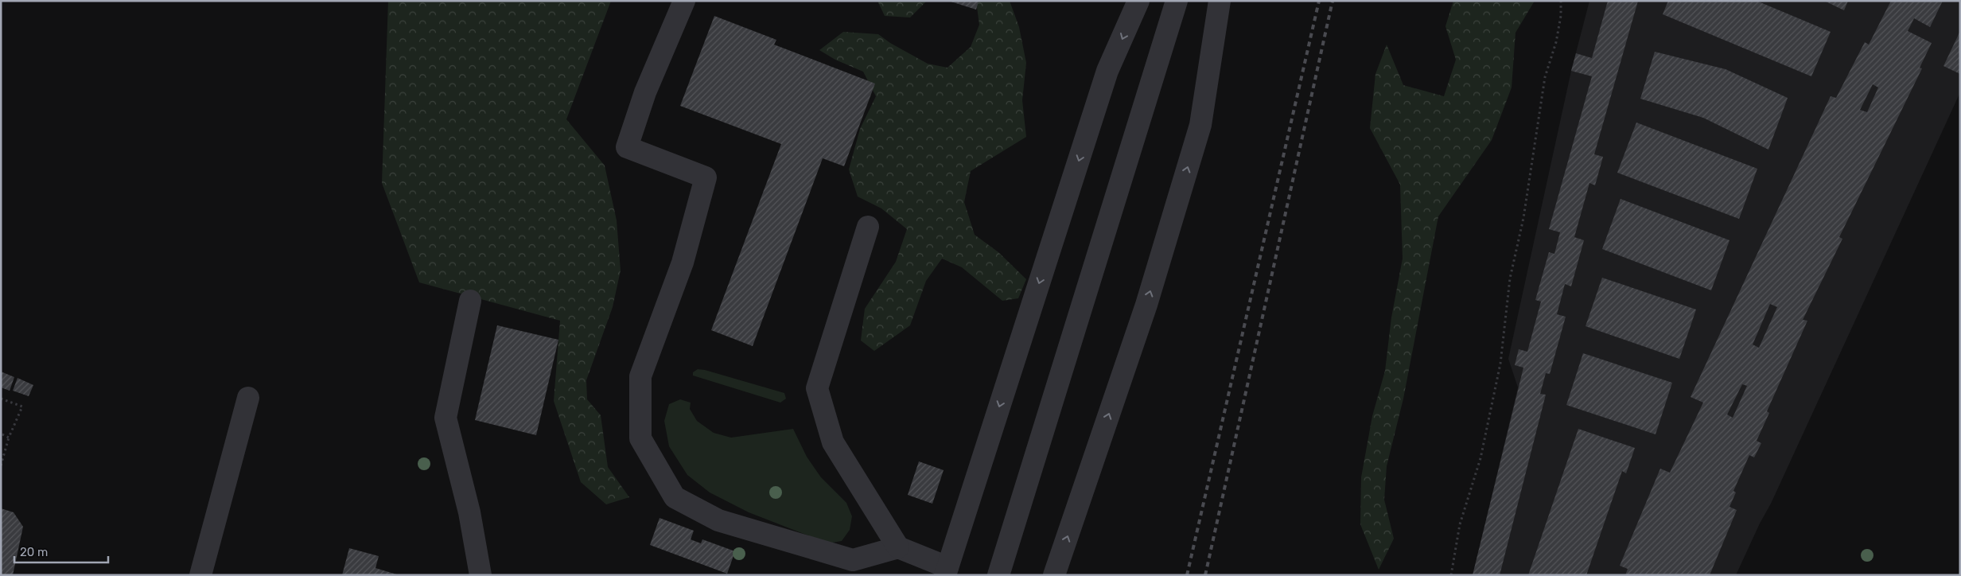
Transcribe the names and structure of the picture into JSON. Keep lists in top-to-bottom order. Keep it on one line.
{"scale_bar":"20 m"}
